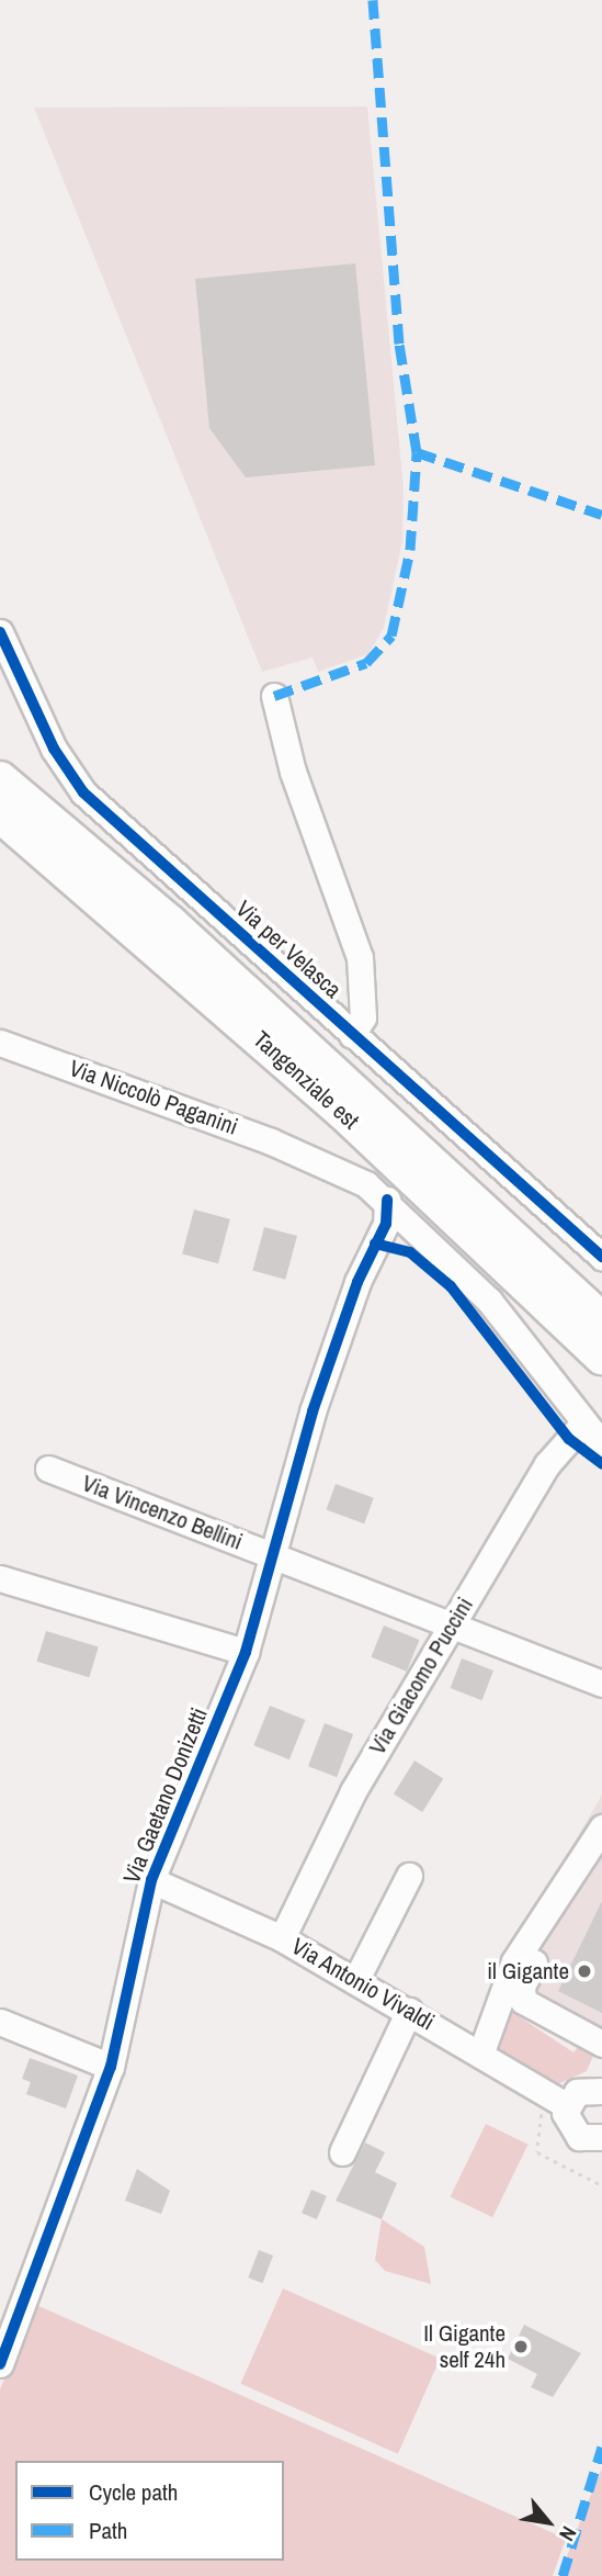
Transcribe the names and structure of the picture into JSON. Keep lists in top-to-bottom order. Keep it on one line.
{"streets":{"highway":["Tangenziale est"],"street":["Via per Velasca","Via Niccolò Paganini","Via Vincenzo Bellini","Via Giacomo Puccini","Via Gaetano Donizetti","Via Antonio Vivaldi"]},"crossings":[["Via Niccolò Paganini","Via Giacomo Puccini"],["Via Niccolò Paganini","Via Gaetano Donizetti"],["Via Vincenzo Bellini","Via Giacomo Puccini"],["Via Vincenzo Bellini","Via Gaetano Donizetti"],["Via Giacomo Puccini","Via Antonio Vivaldi"],["Via Gaetano Donizetti","Via Antonio Vivaldi"]],"places":["il Gigante","Il Gigante self 24h"],"legend":["Cycle path","Path"],"north":"bottom right"}
